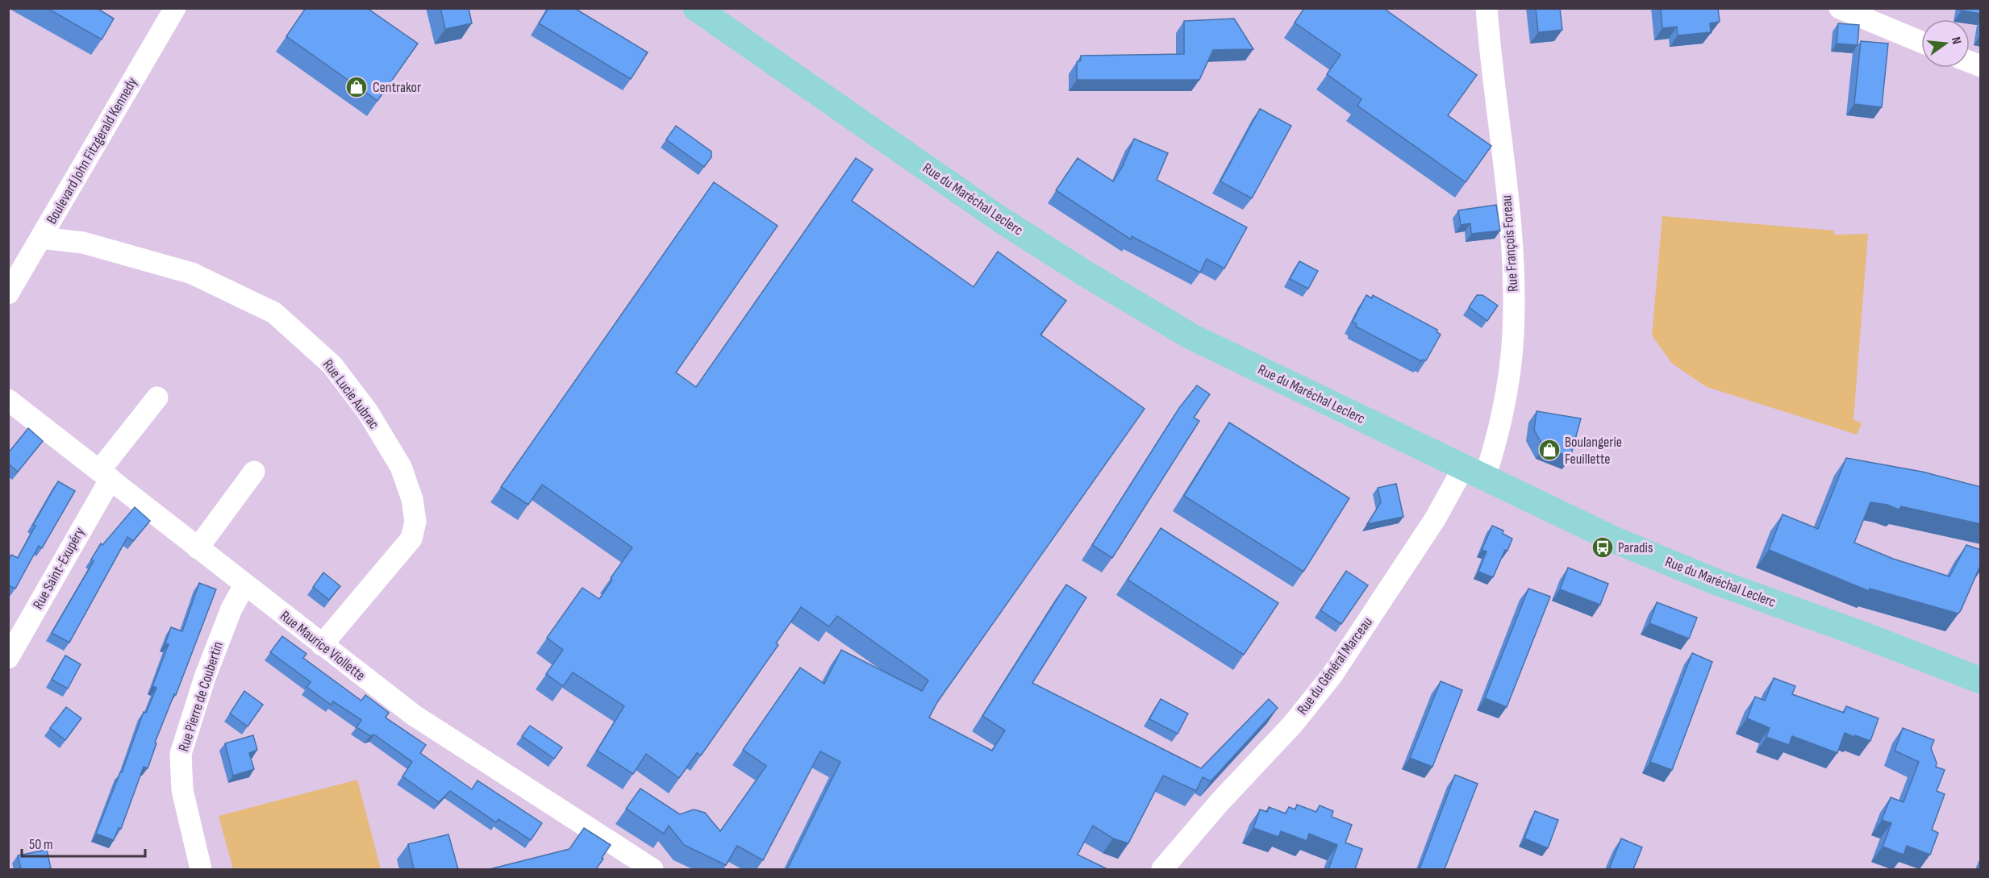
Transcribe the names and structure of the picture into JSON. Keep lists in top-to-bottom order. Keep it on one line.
{"streets":{"main road":["Rue du Maréchal Leclerc"],"street":["Boulevard John Fitzgerald Kennedy","Rue François Foreau","Rue Lucie Aubrac","Rue Saint-Exupéry","Rue Maurice Viollette","Rue du Général Marceau","Rue Pierre de Coubertin"]},"crossings":[["Boulevard John Fitzgerald Kennedy","Rue Lucie Aubrac"],["Rue du Maréchal Leclerc","Rue François Foreau"],["Rue du Maréchal Leclerc","Rue du Général Marceau"],["Rue François Foreau","Rue du Général Marceau"],["Rue Lucie Aubrac","Rue Maurice Viollette"],["Rue Saint-Exupéry","Rue Maurice Viollette"],["Rue Maurice Viollette","Rue Pierre de Coubertin"]],"places":{"shop":["Centrakor","Boulangerie Feuillette"],"bus stop":["Paradis"]},"scale_bar":"50 m","north":"right"}
